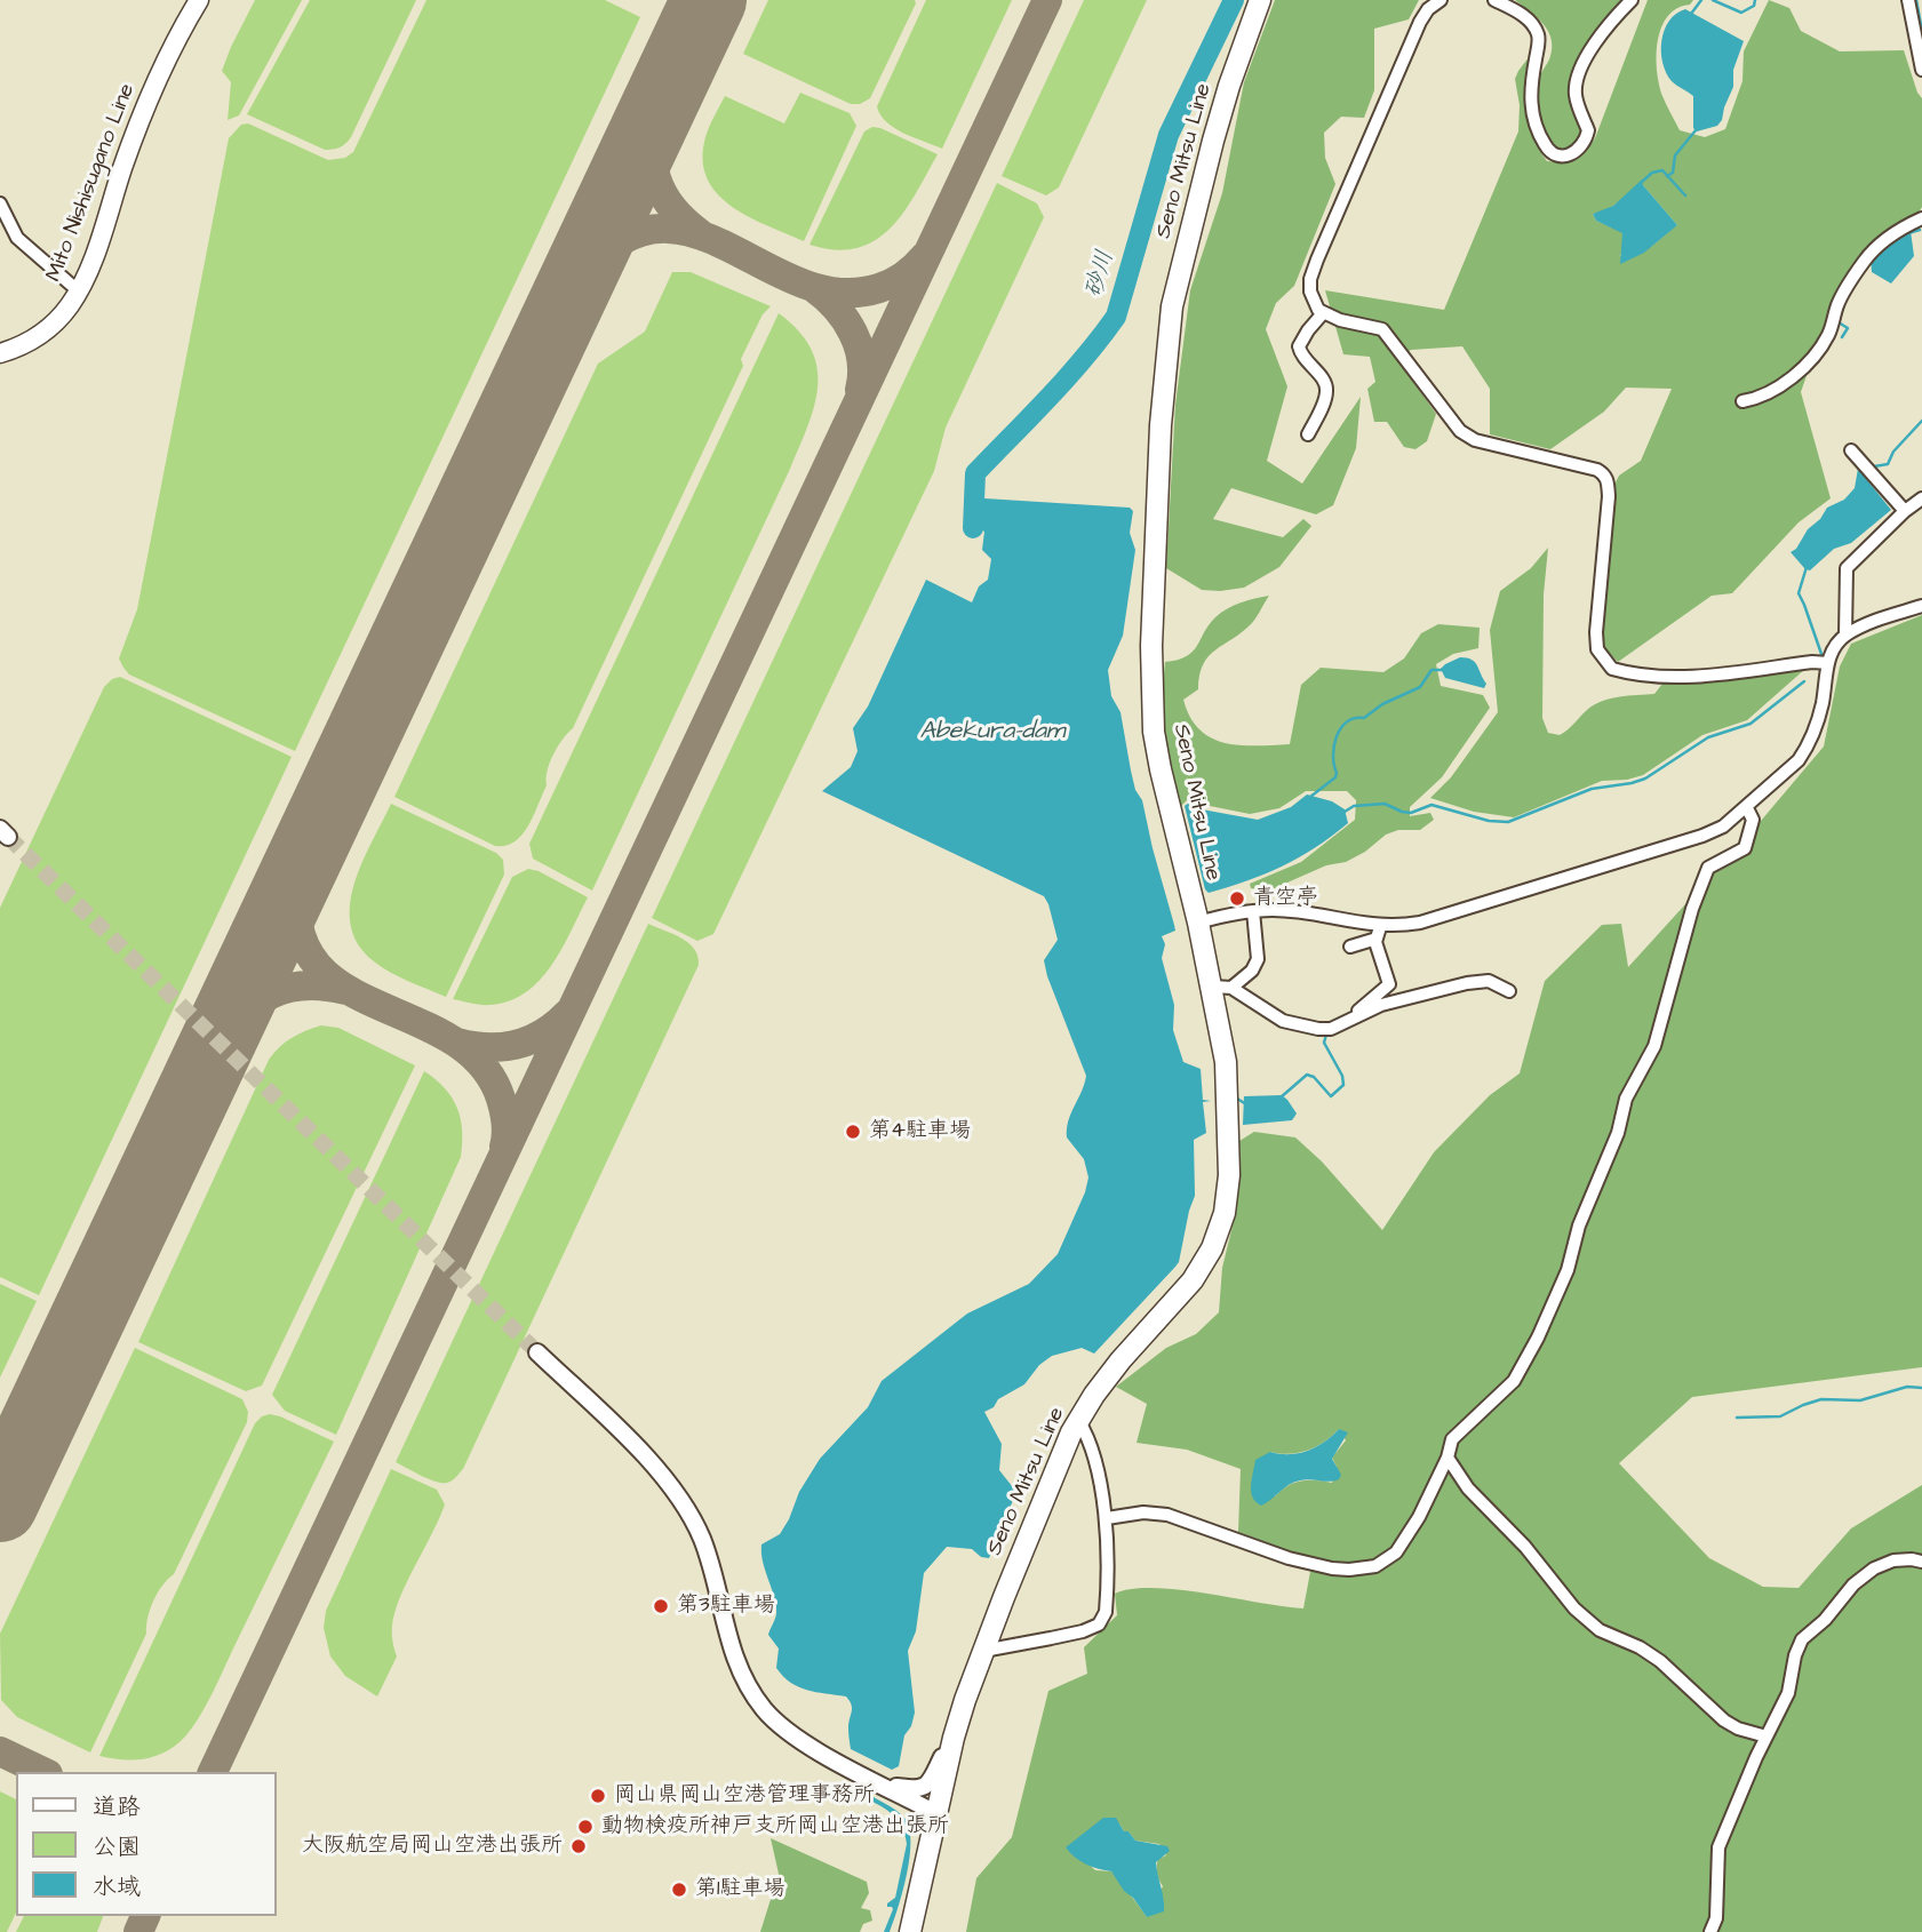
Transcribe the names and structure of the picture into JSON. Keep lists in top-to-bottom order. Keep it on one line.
{"streets":{"main road":["Seno Mitsu Line","Mito Nishisugano Line"]},"water":["砂川","Abekura-dam"],"places":["青空亭","第4駐車場","第3駐車場","岡山県岡山空港管理事務所","動物検疫所神戸支所岡山空港出張所","大阪航空局岡山空港出張所","第1駐車場"],"legend":["道路","公園","水域"]}
